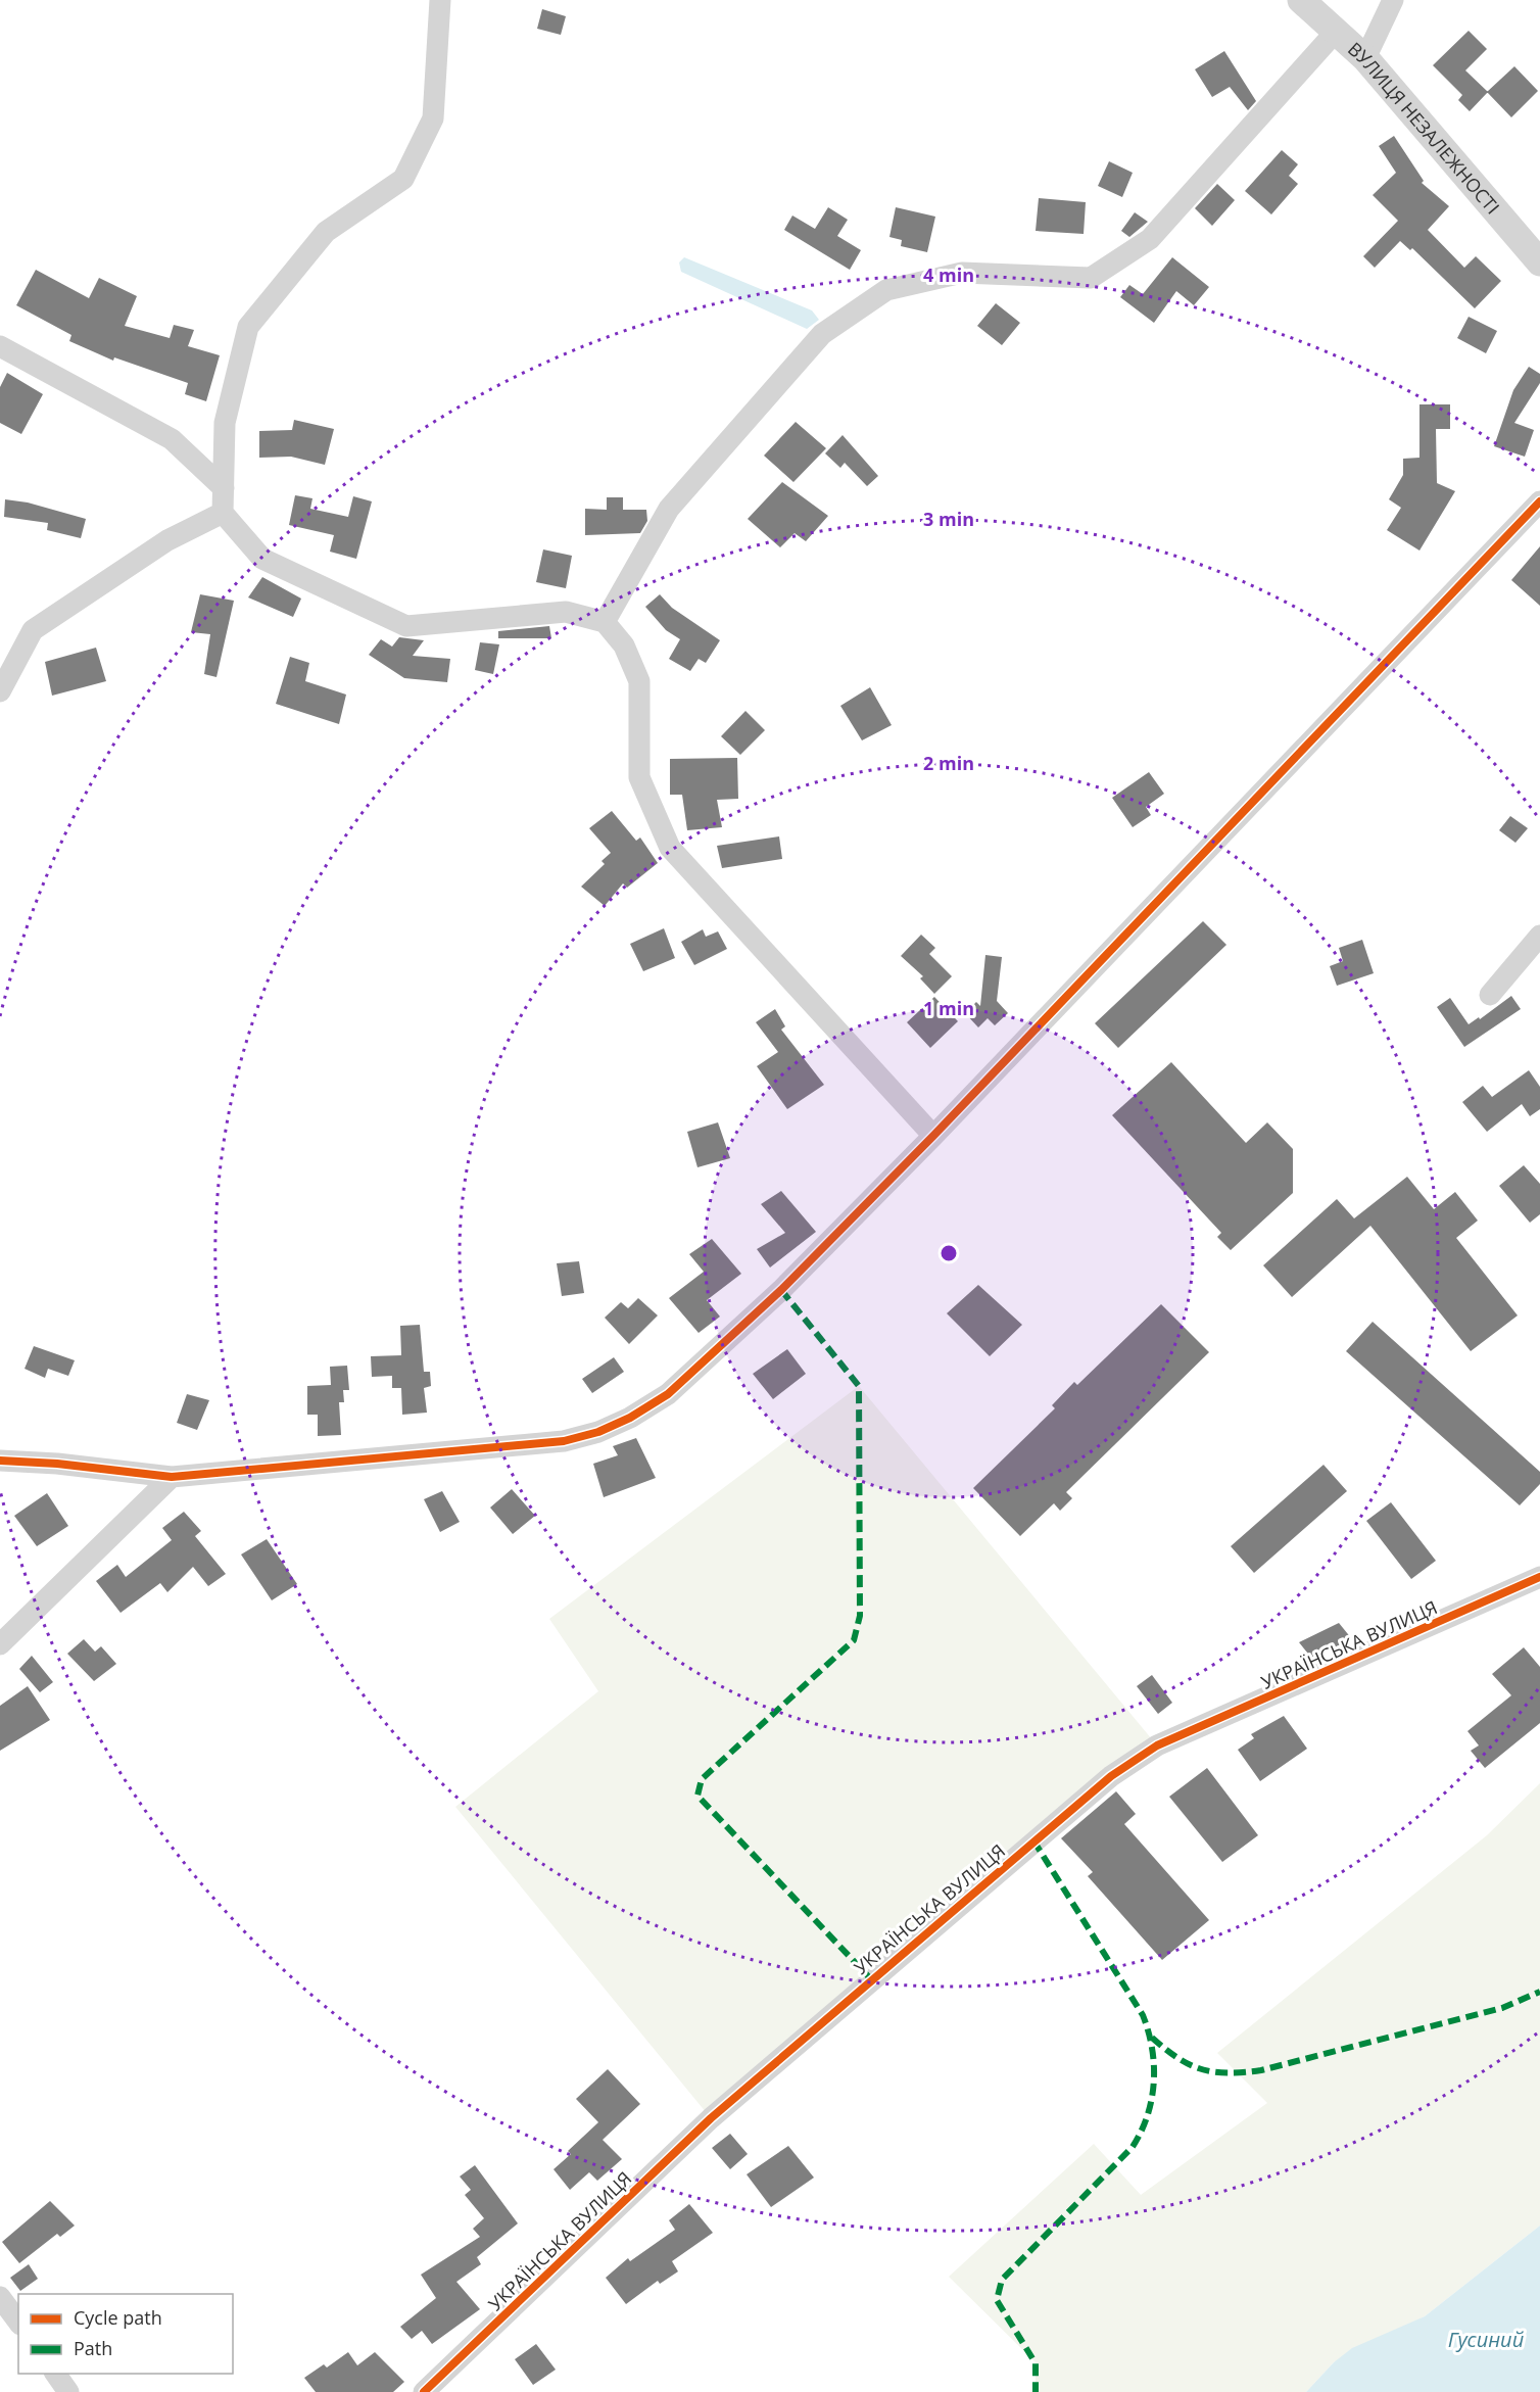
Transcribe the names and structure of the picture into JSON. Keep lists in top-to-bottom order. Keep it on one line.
{"streets":{"street":["ВУЛИЦЯ НЕЗАЛЕЖНОСТІ","УКРАЇНСЬКА ВУЛИЦЯ"]},"water":["Гусиний"],"legend":["Cycle path","Path"],"rings":["4 min","3 min","2 min","1 min"]}
